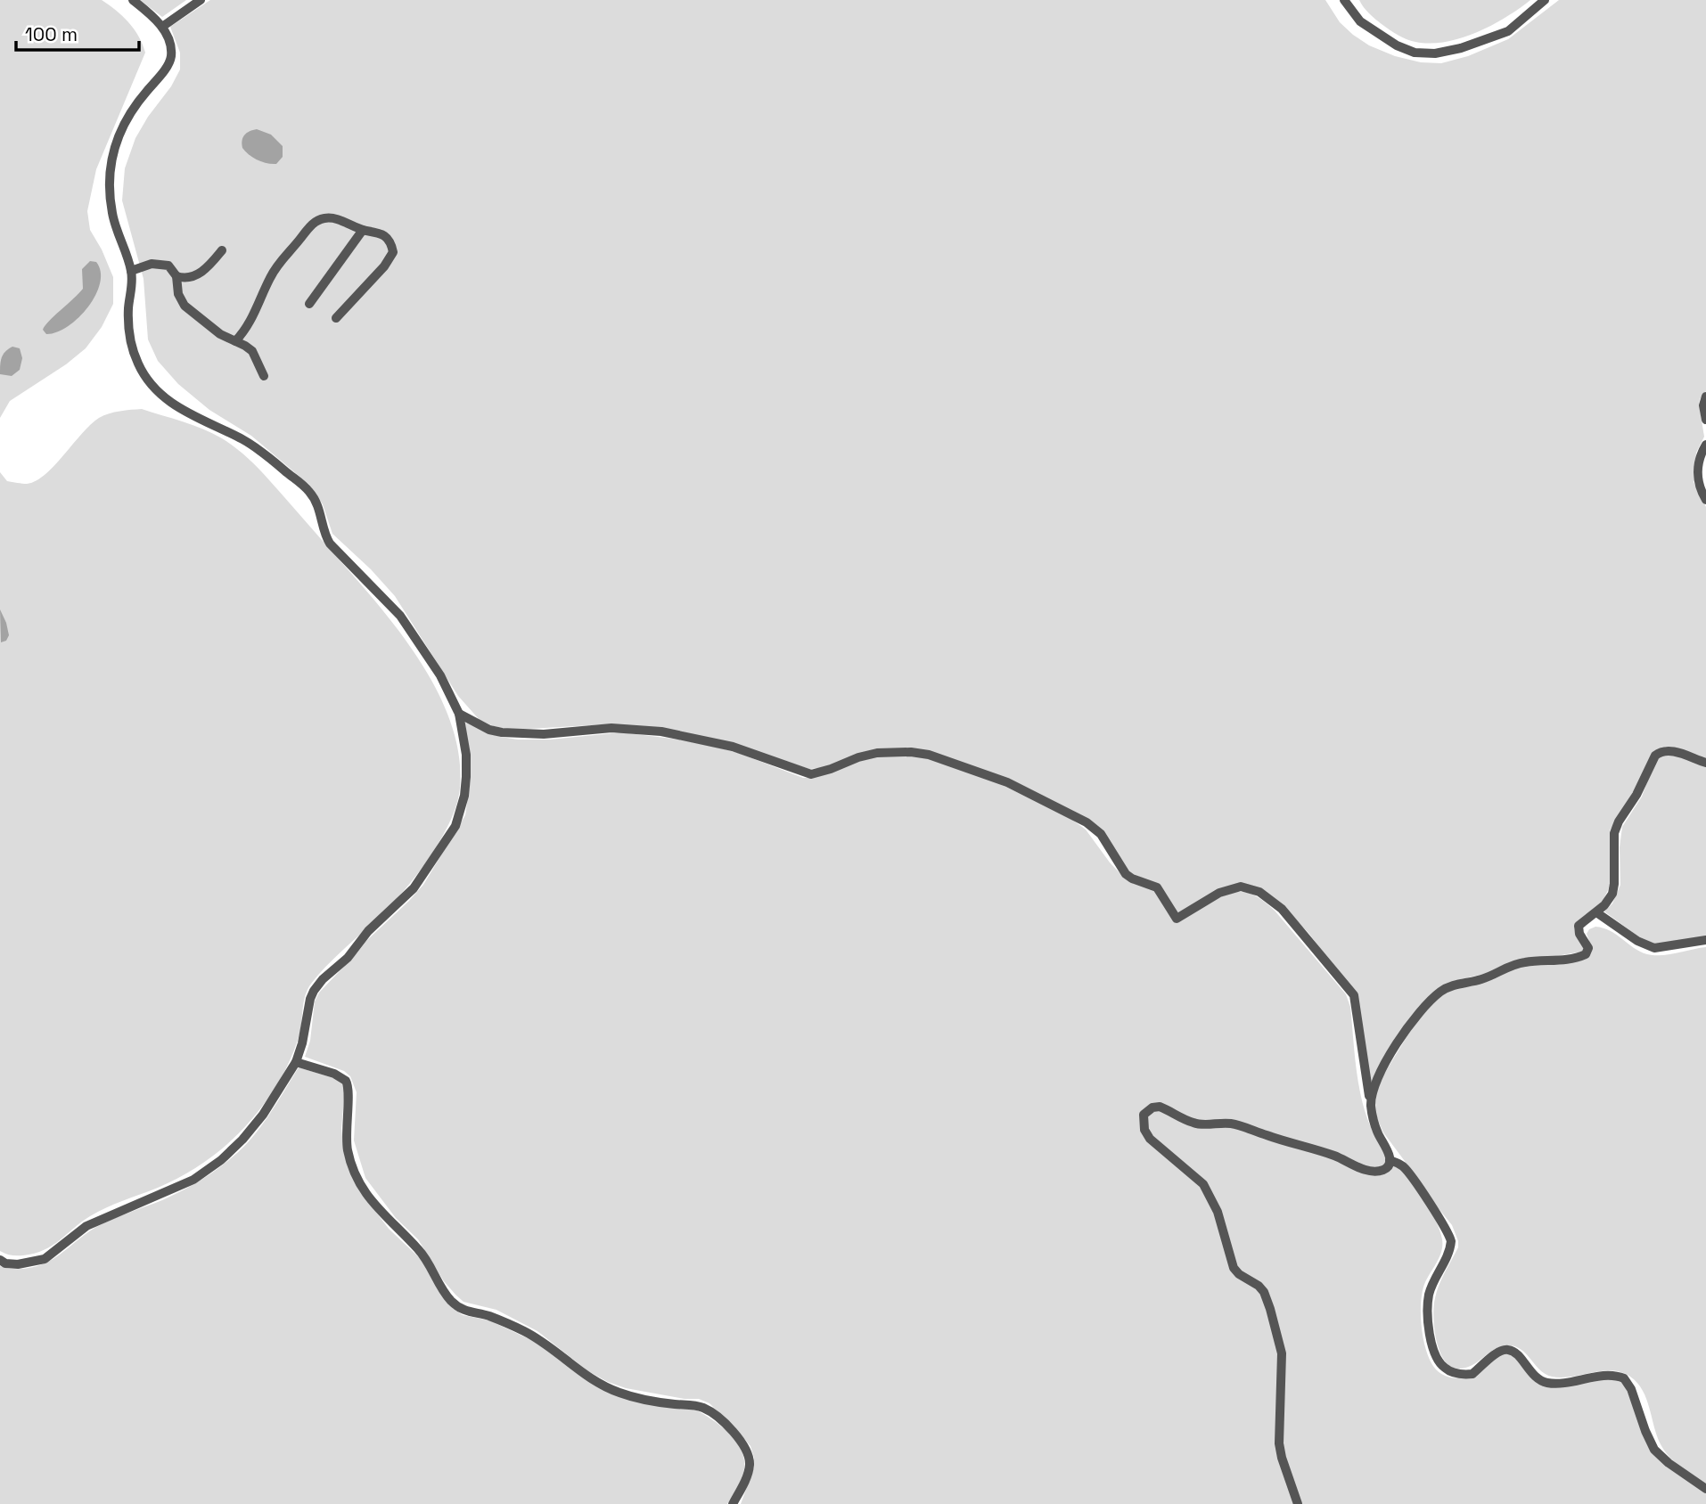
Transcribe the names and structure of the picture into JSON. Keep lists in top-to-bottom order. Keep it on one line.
{"scale_bar":"100 m"}
